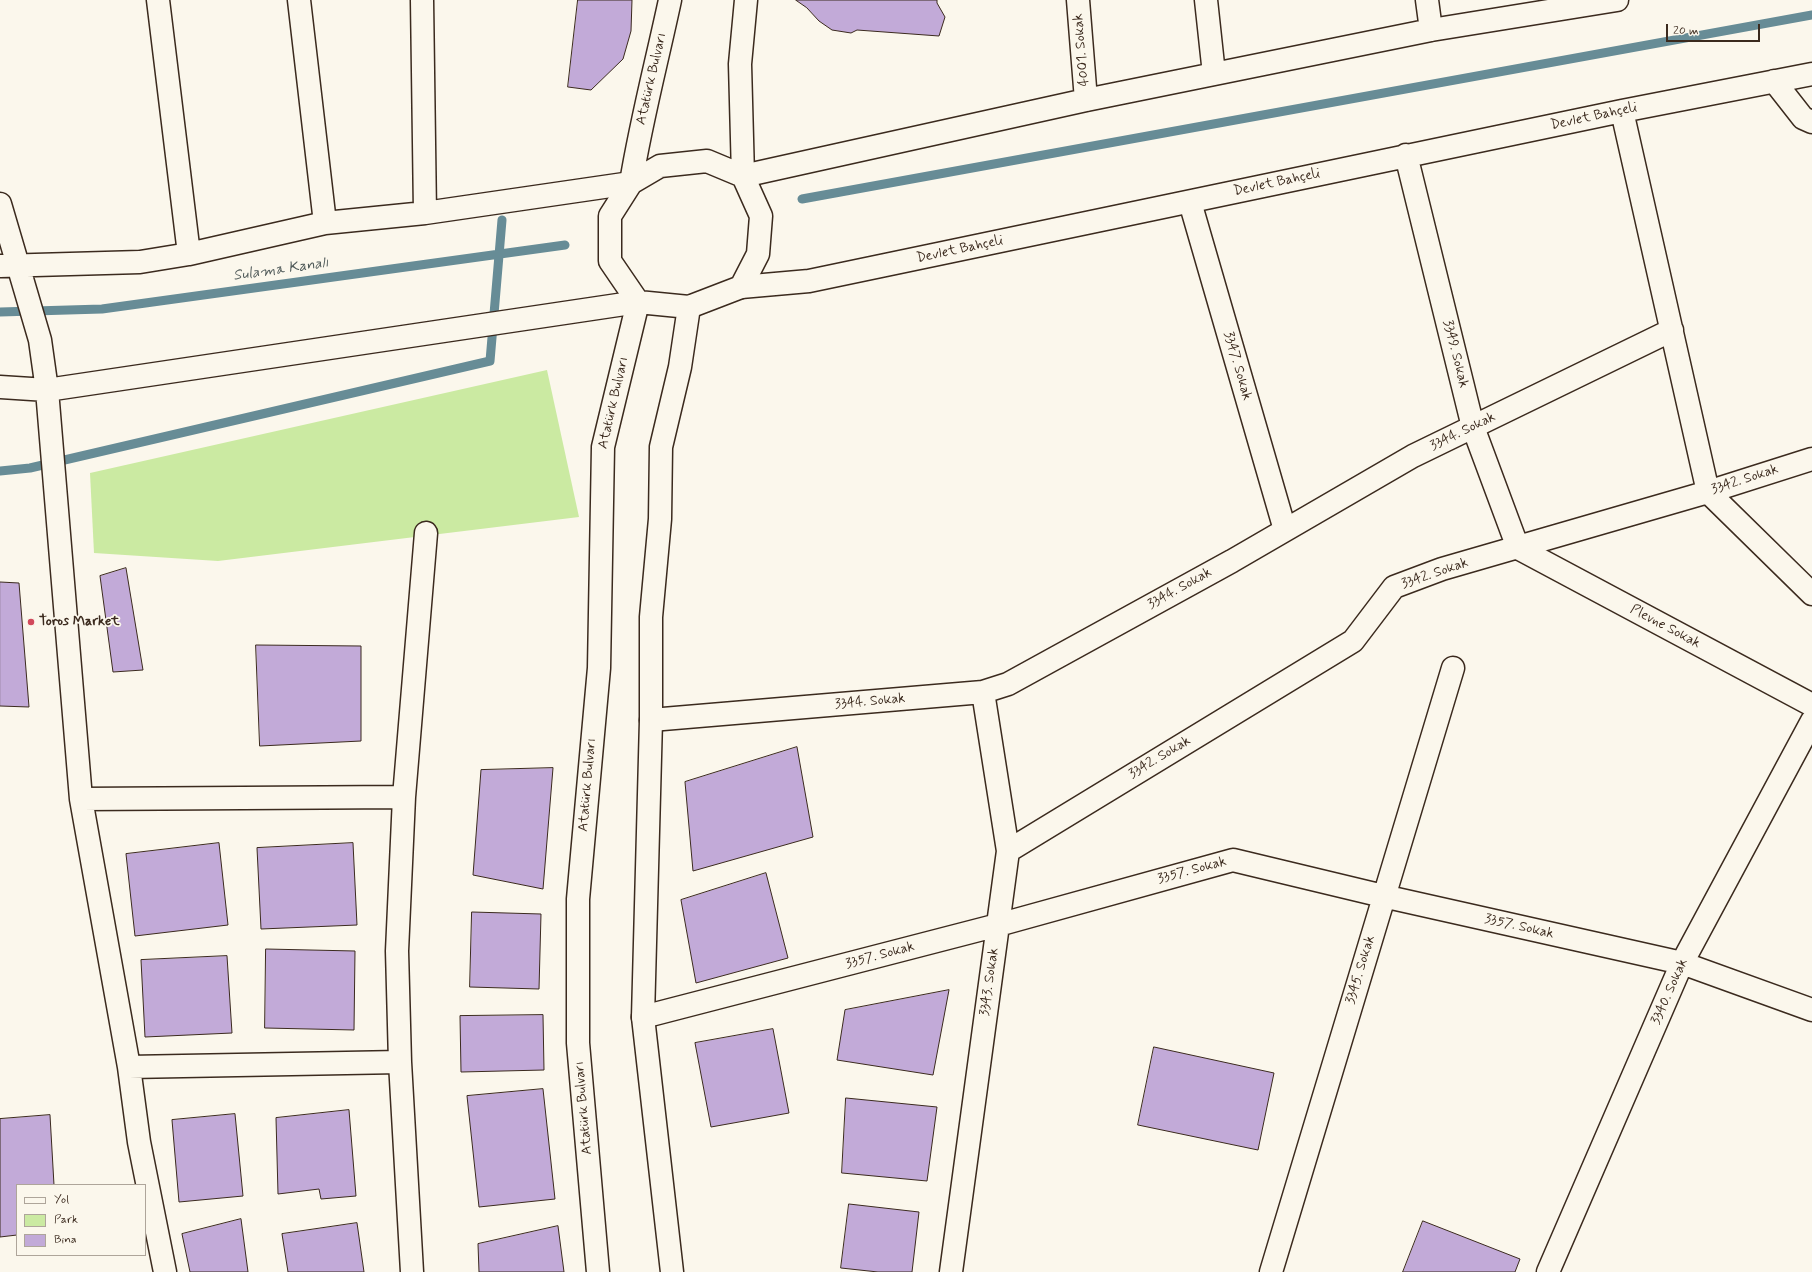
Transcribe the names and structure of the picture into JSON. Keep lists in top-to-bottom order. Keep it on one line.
{"streets":{"street":["4001. Sokak","Atatürk Bulvarı","Devlet Bahçeli","3349. Sokak","3347. Sokak","3344. Sokak","3342. Sokak","Plevne Sokak","3357. Sokak","3345. Sokak","3343. Sokak","3340. Sokak"]},"crossings":[["Devlet Bahçeli","3349. Sokak"],["Devlet Bahçeli","3347. Sokak"],["3349. Sokak","3344. Sokak"],["3349. Sokak","3342. Sokak"],["3349. Sokak","Plevne Sokak"],["3347. Sokak","3344. Sokak"],["3344. Sokak","3343. Sokak"],["3342. Sokak","Plevne Sokak"],["3342. Sokak","3343. Sokak"],["3357. Sokak","3345. Sokak"],["3357. Sokak","3343. Sokak"],["3357. Sokak","3340. Sokak"]],"water":["Sulama Kanalı"],"places":["Toros Market"],"legend":["Yol","Park","Bina"],"scale_bar":"20 m"}
